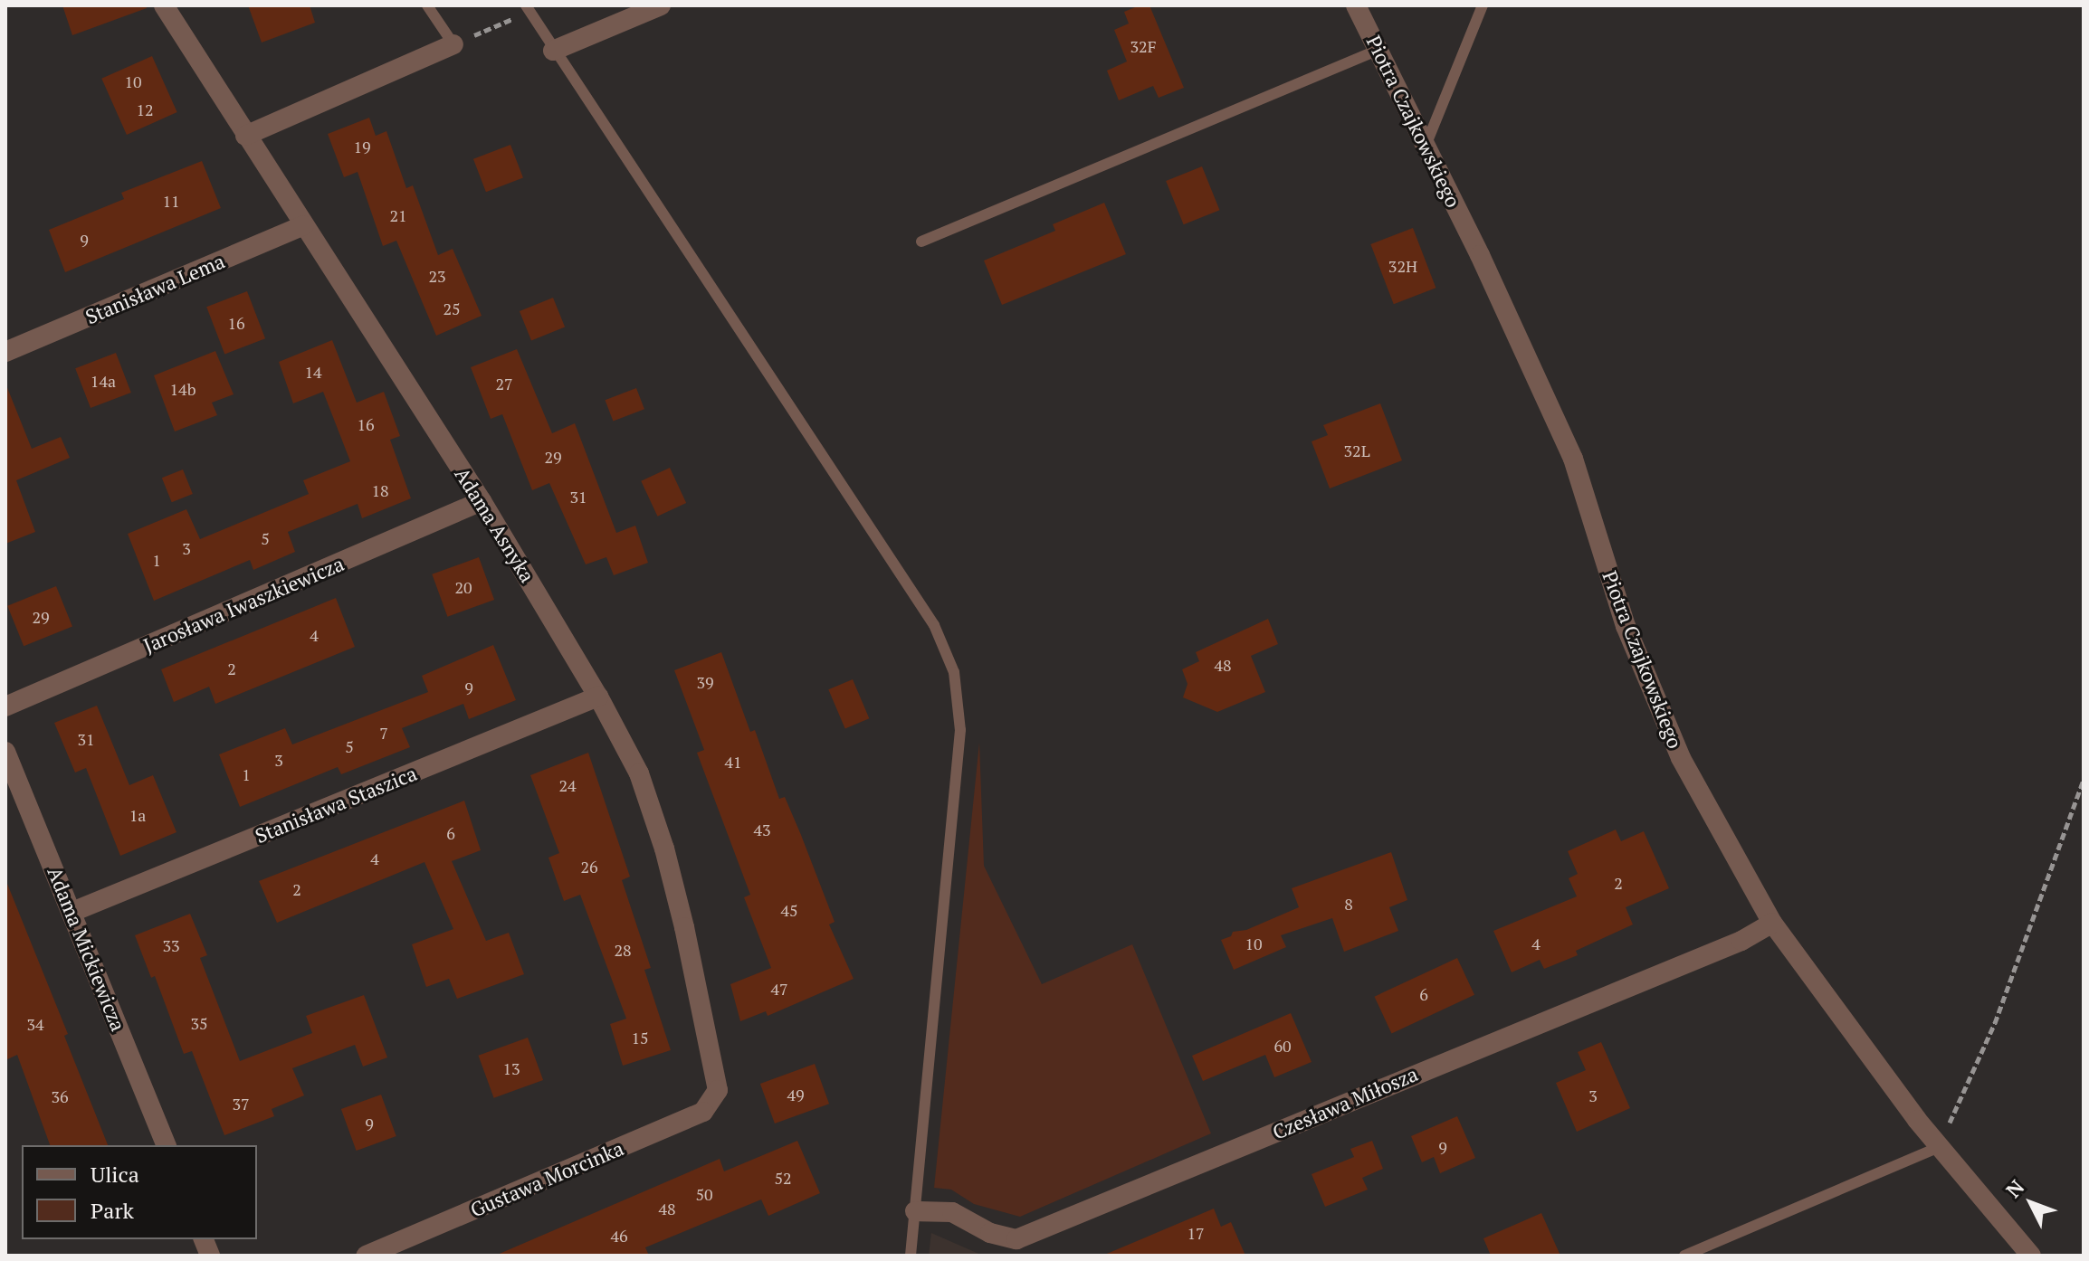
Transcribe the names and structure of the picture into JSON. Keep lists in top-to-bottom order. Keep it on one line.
{"streets":{"street":["Piotra Czajkowskiego","Stanisława Lema","Adama Asnyka","Jarosława Iwaszkiewicza","Stanisława Staszica","Adama Mickiewicza","Czesława Miłosza","Gustawa Morcinka"]},"crossings":[["Piotra Czajkowskiego","Czesława Miłosza"],["Stanisława Lema","Adama Asnyka"],["Adama Asnyka","Jarosława Iwaszkiewicza"],["Adama Asnyka","Stanisława Staszica"],["Adama Asnyka","Gustawa Morcinka"],["Stanisława Staszica","Adama Mickiewicza"]],"house_numbers":["32F","10","12","19","11","21","9","32H","23","25","16","14","14a","27","14b","16","32L","29","18","31","5","3","1","20","29","4","48","2","39","9","7","31","5","3","41","1","24","1a","43","6","4","26","2","2","8","45","10","4","33","28","47","6","35","34","15","60","13","49","3","36","37","9","9","52","50","48","17","46"],"legend":["Ulica","Park"],"north":"top left"}
